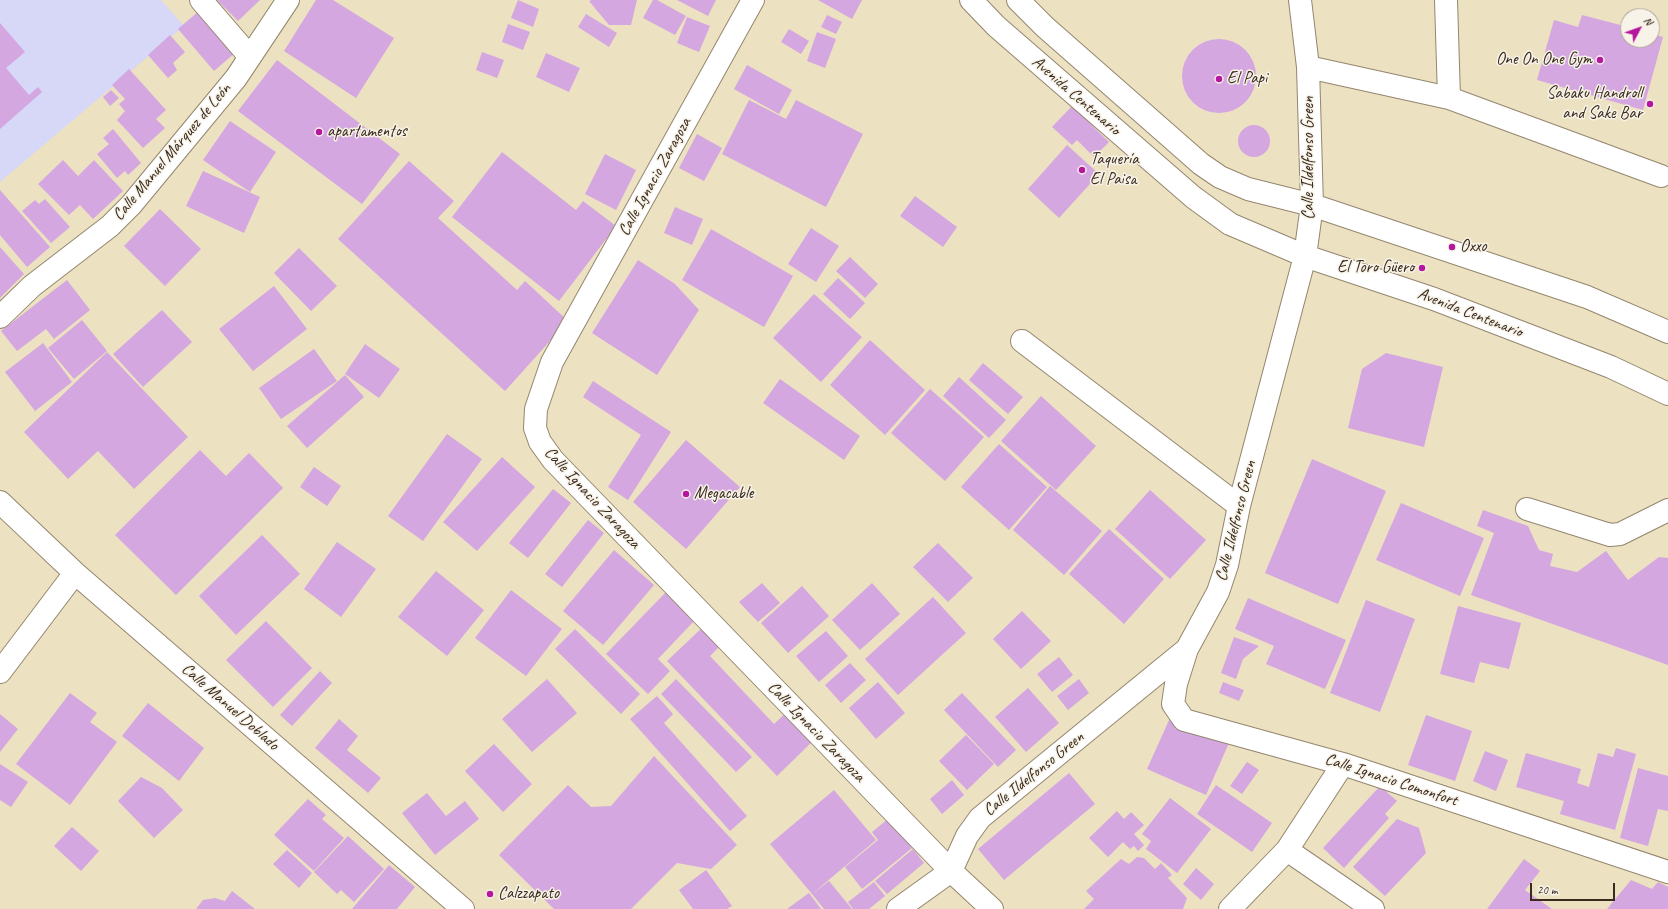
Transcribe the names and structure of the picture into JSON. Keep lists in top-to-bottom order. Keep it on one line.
{"streets":{"street":["Avenida Centenario","Calle Manuel Márquez de León","Calle Ildelfonso Green","Calle Ignacio Zaragoza","Calle Manuel Doblado","Calle Ignacio Comonfort"]},"crossings":[["Avenida Centenario","Calle Ildelfonso Green"],["Calle Ildelfonso Green","Calle Ignacio Zaragoza"],["Calle Ildelfonso Green","Calle Ignacio Comonfort"]],"places":["One On One Gym","El Papi","Sabaku Handroll and Sake Bar","apartamentos","Taquería El Paisa","Oxxo","El Toro Güero","Megacable","Calzzapato"],"scale_bar":"20 m","north":"top right"}
